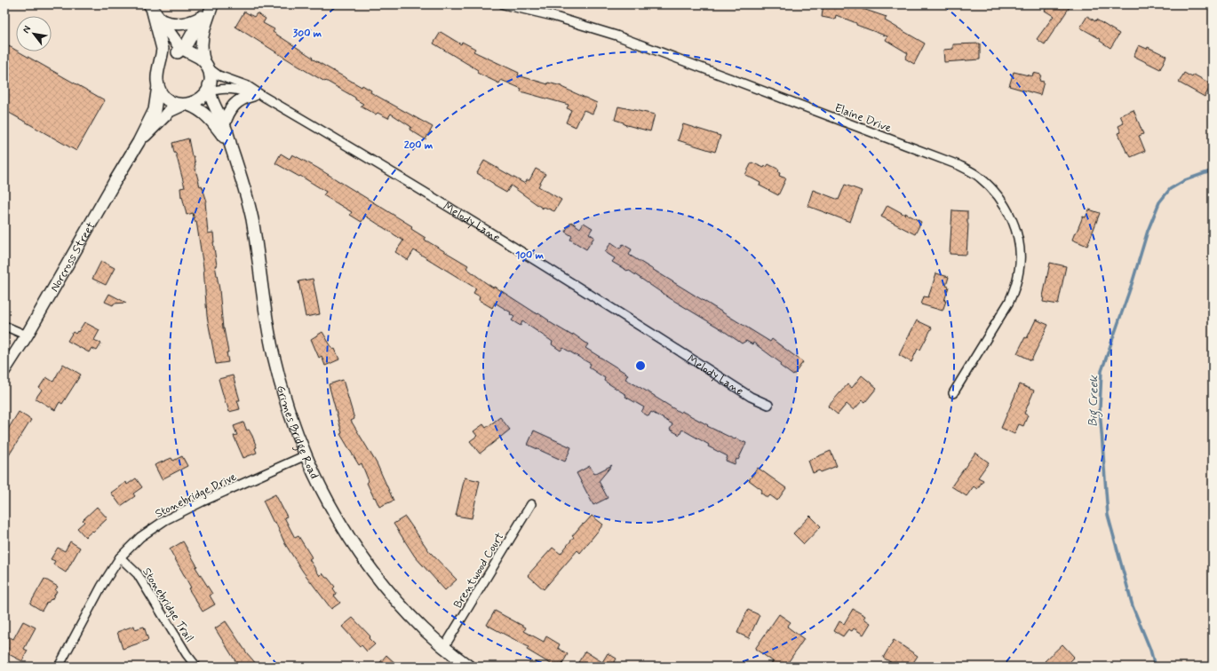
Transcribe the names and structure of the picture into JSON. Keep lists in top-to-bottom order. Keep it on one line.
{"streets":{"street":["Elaine Drive","Melody Lane","Norcross Street","Grimes Bridge Road","Stonebridge Drive","Brentwood Court","Stonebridge Trail"]},"crossings":[["Melody Lane","Norcross Street"],["Melody Lane","Grimes Bridge Road"],["Norcross Street","Grimes Bridge Road"],["Grimes Bridge Road","Stonebridge Drive"],["Grimes Bridge Road","Brentwood Court"],["Stonebridge Drive","Stonebridge Trail"]],"water":["Big Creek"],"north":"top left","rings":["300 m","200 m","100 m"]}
